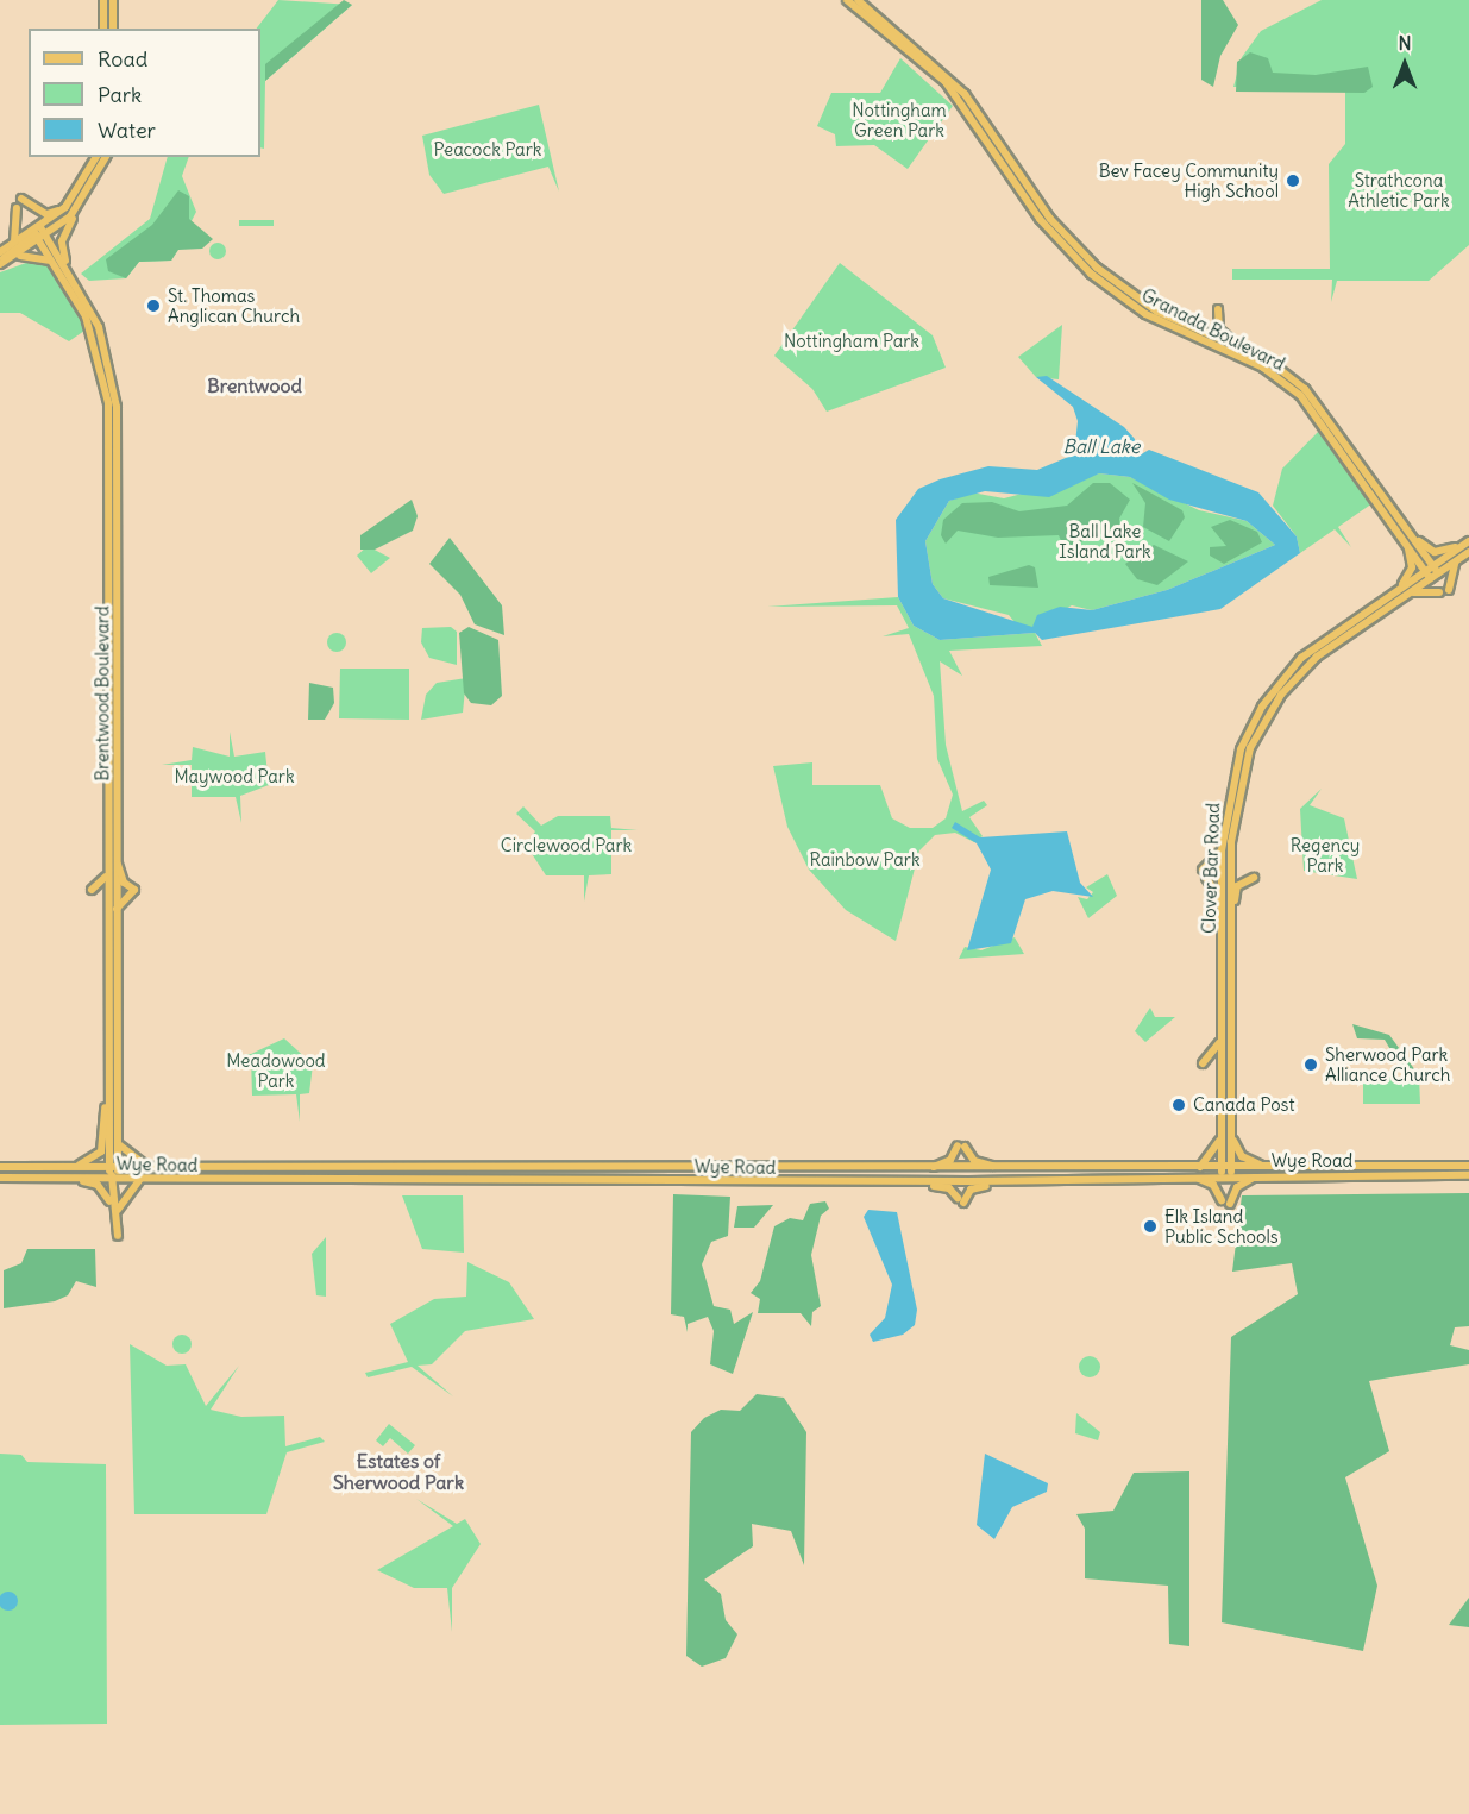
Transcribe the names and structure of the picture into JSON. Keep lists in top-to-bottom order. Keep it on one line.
{"streets":{"main road":["Granada Boulevard","Brentwood Boulevard","Clover Bar Road","Wye Road"]},"crossings":[["Granada Boulevard","Clover Bar Road"],["Brentwood Boulevard","Wye Road"],["Clover Bar Road","Wye Road"]],"districts":["Brentwood","Estates of Sherwood Park"],"water":["Ball Lake"],"parks":["Nottingham Green Park","Peacock Park","Strathcona Athletic Park","Nottingham Park","Ball Lake Island Park","Maywood Park","Regency Park","Circlewood Park","Rainbow Park","Meadowood Park"],"places":["Bev Facey Community High School","St. Thomas Anglican Church","Sherwood Park Alliance Church","Canada Post","Elk Island Public Schools"],"legend":["Road","Park","Water"],"north":"top"}
